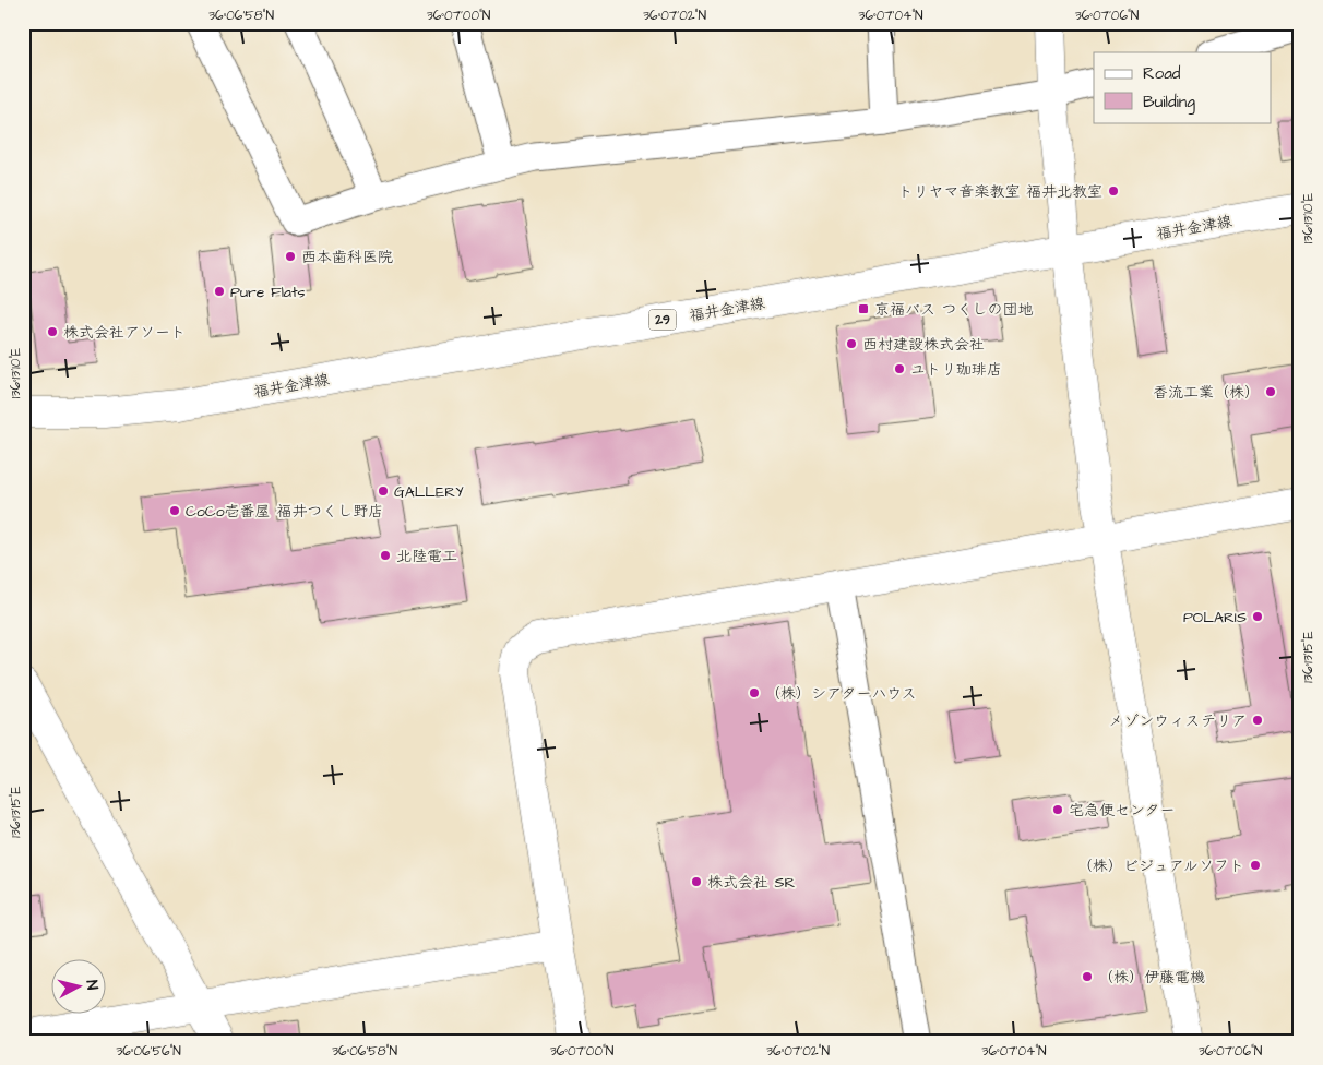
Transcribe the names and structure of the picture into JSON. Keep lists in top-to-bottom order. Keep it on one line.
{"streets":{"street":["福井金津線","29"]},"places":{"other":["トリヤマ音楽教室 福井北教室","西本歯科医院","Pure Flats","株式会社アソート","西村建設株式会社","ユトリ珈琲店","香流工業（株）","GALLERY","CoCo壱番屋 福井つくし野店","北陸電工","POLARIS","（株）シアターハウス","メゾンウィステリア","宅急便センター","（株）ビジュアルソフト","株式会社 SR","（株）伊藤電機"],"transit":["京福バス つくしの団地"]},"legend":["Road","Building"],"north":"right","coordinates":["36°06'58\"N","36°07'00\"N","36°07'02\"N","36°07'04\"N","36°07'06\"N","136°13'10\"E","136°13'15\"E","36°06'56\"N"]}
